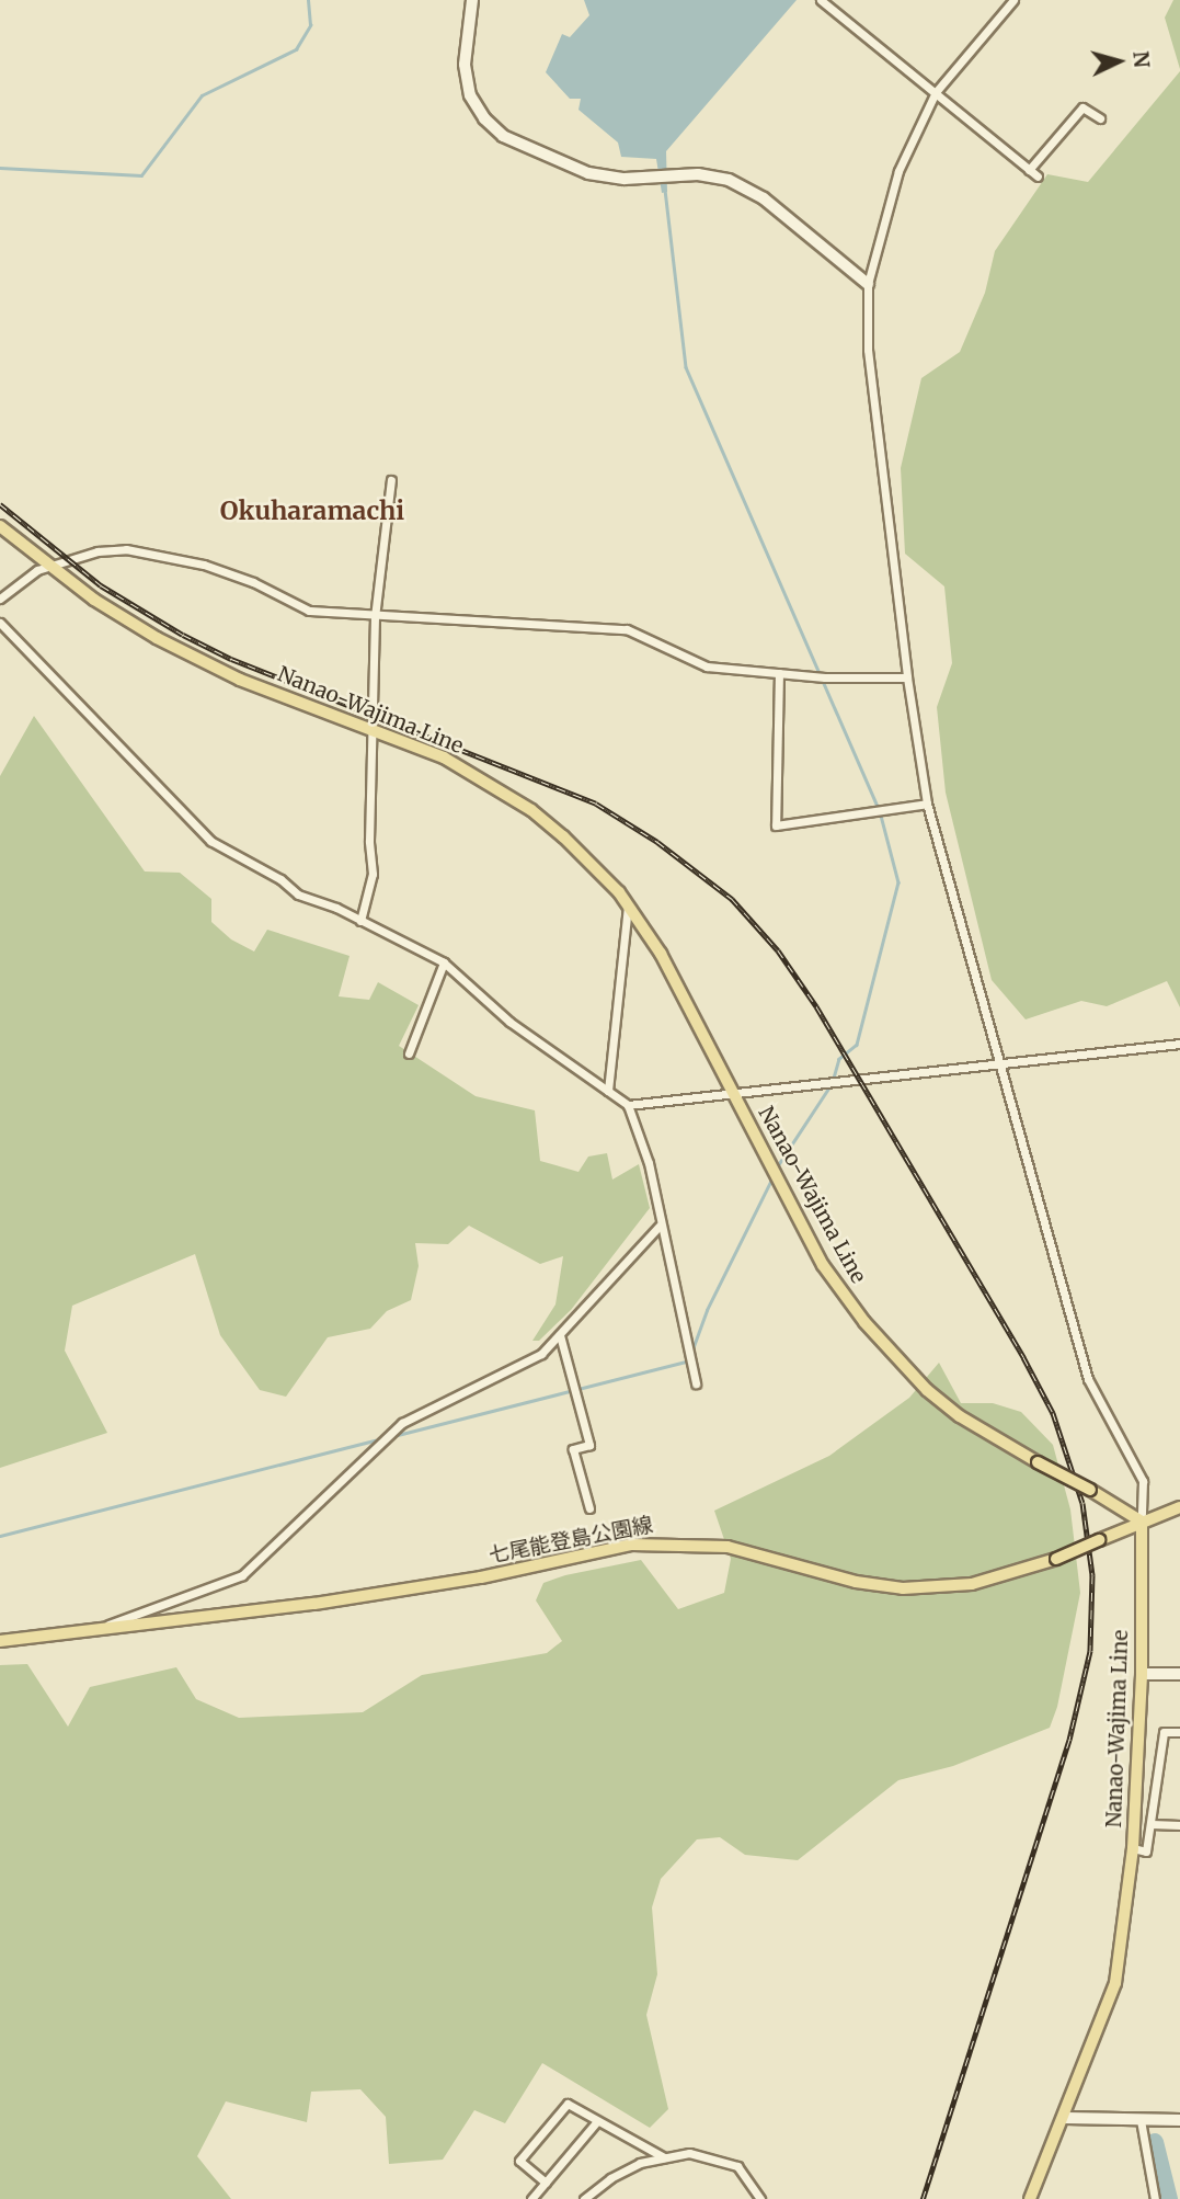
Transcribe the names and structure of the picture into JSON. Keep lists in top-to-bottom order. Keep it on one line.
{"streets":{"main road":["Nanao-Wajima Line","七尾能登島公園線"]},"crossings":[["Nanao-Wajima Line","七尾能登島公園線"]],"districts":["Okuharamachi"],"north":"right"}
